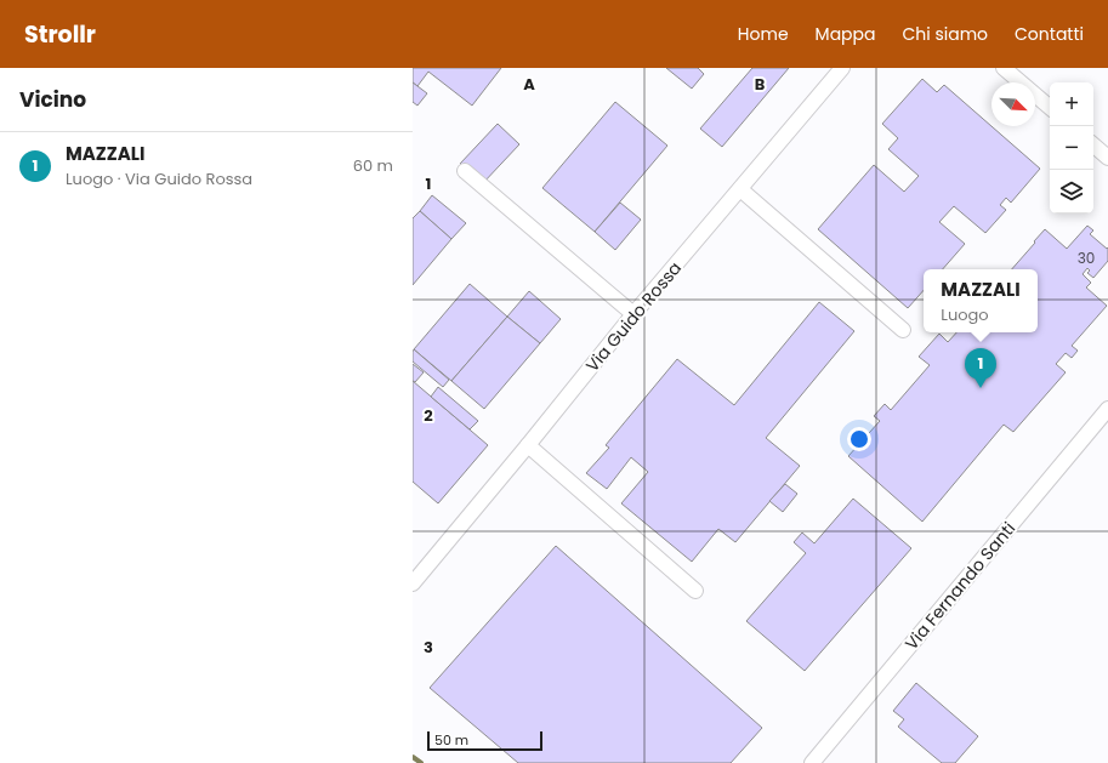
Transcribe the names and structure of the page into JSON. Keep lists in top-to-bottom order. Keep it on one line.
{"streets":{"street":["Via Guido Rossa","Via Fernando Santi"]},"house_numbers":["30"],"scale_bar":"50 m","north":"bottom right","page":{"header":"Strollr","nav":["Home","Mappa","Chi siamo","Contatti"],"heading":"Vicino","map_buttons":["+","−"],"list":[{"mark":"1","name":"MAZZALI","note":"Luogo · Via Guido Rossa","value":"60 m"}],"popup":["MAZZALI","Luogo"],"pins":"1","scale":"50 m"},"grid":{"columns":["A","B"],"rows":["1","2","3"]}}
